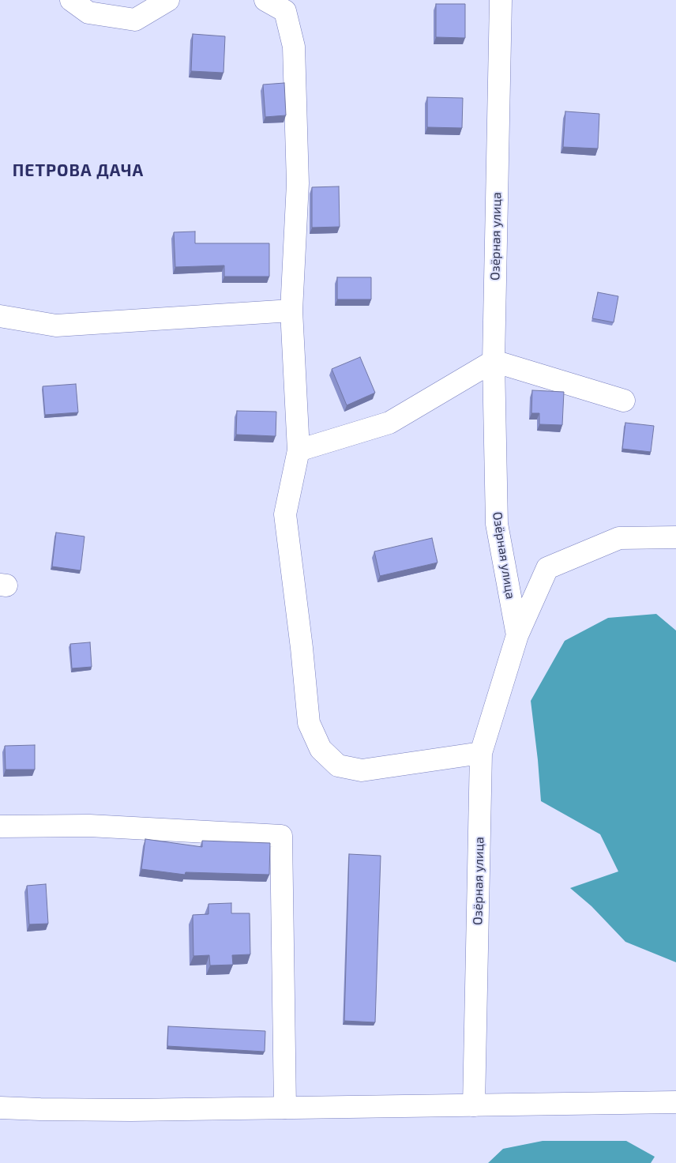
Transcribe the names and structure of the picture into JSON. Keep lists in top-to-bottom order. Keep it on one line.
{"streets":{"street":["Озёрная улица"]},"districts":["ПЕТРОВА ДАЧА"]}
